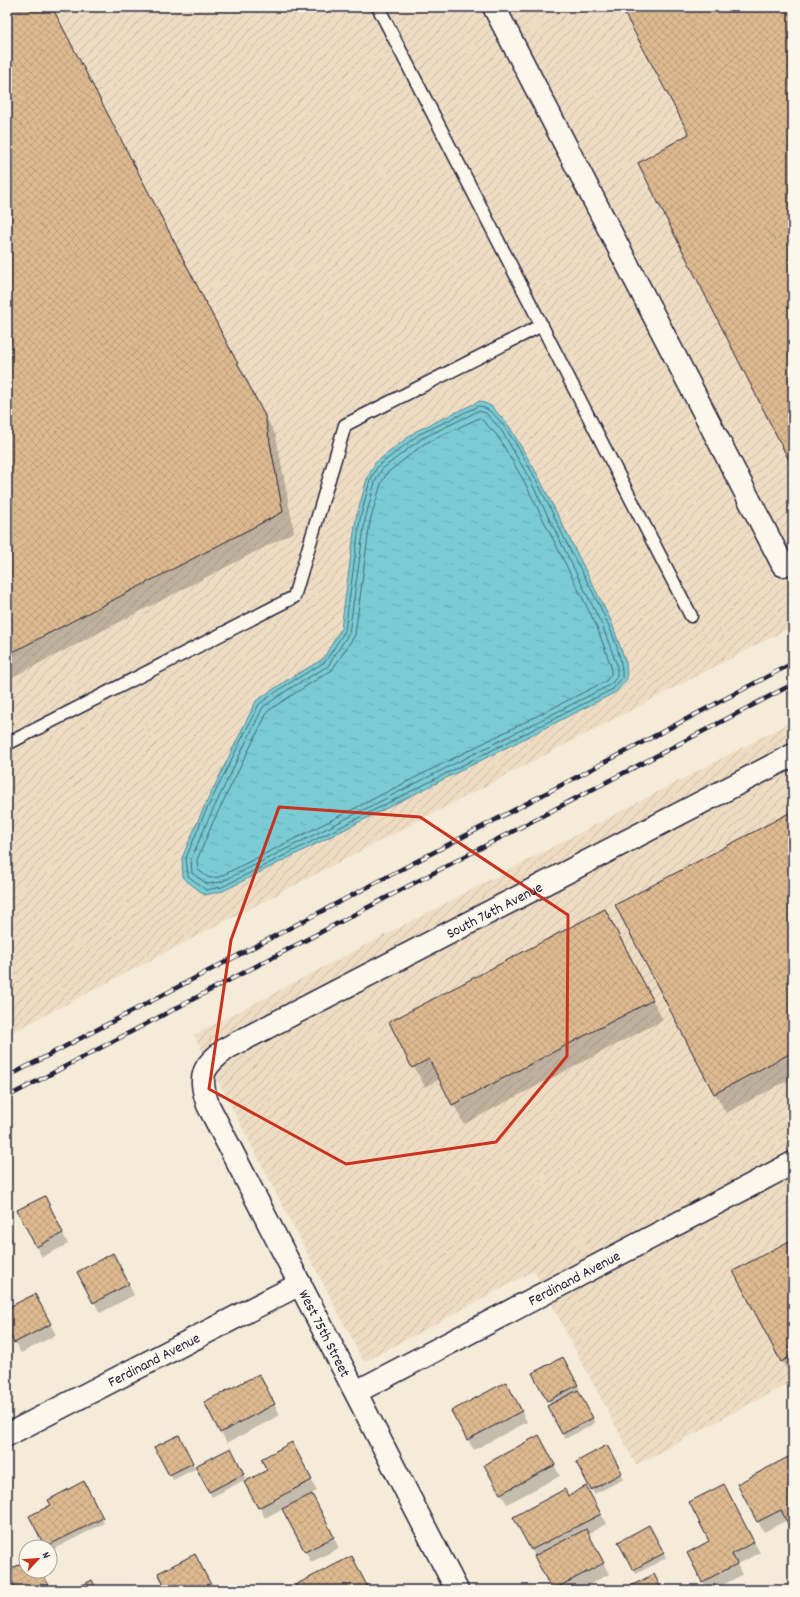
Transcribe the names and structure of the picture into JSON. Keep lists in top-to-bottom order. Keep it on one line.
{"streets":{"street":["South 76th Avenue","Ferdinand Avenue","West 75th Street"]},"crossings":[["South 76th Avenue","West 75th Street"],["Ferdinand Avenue","West 75th Street"]],"north":"top right"}
